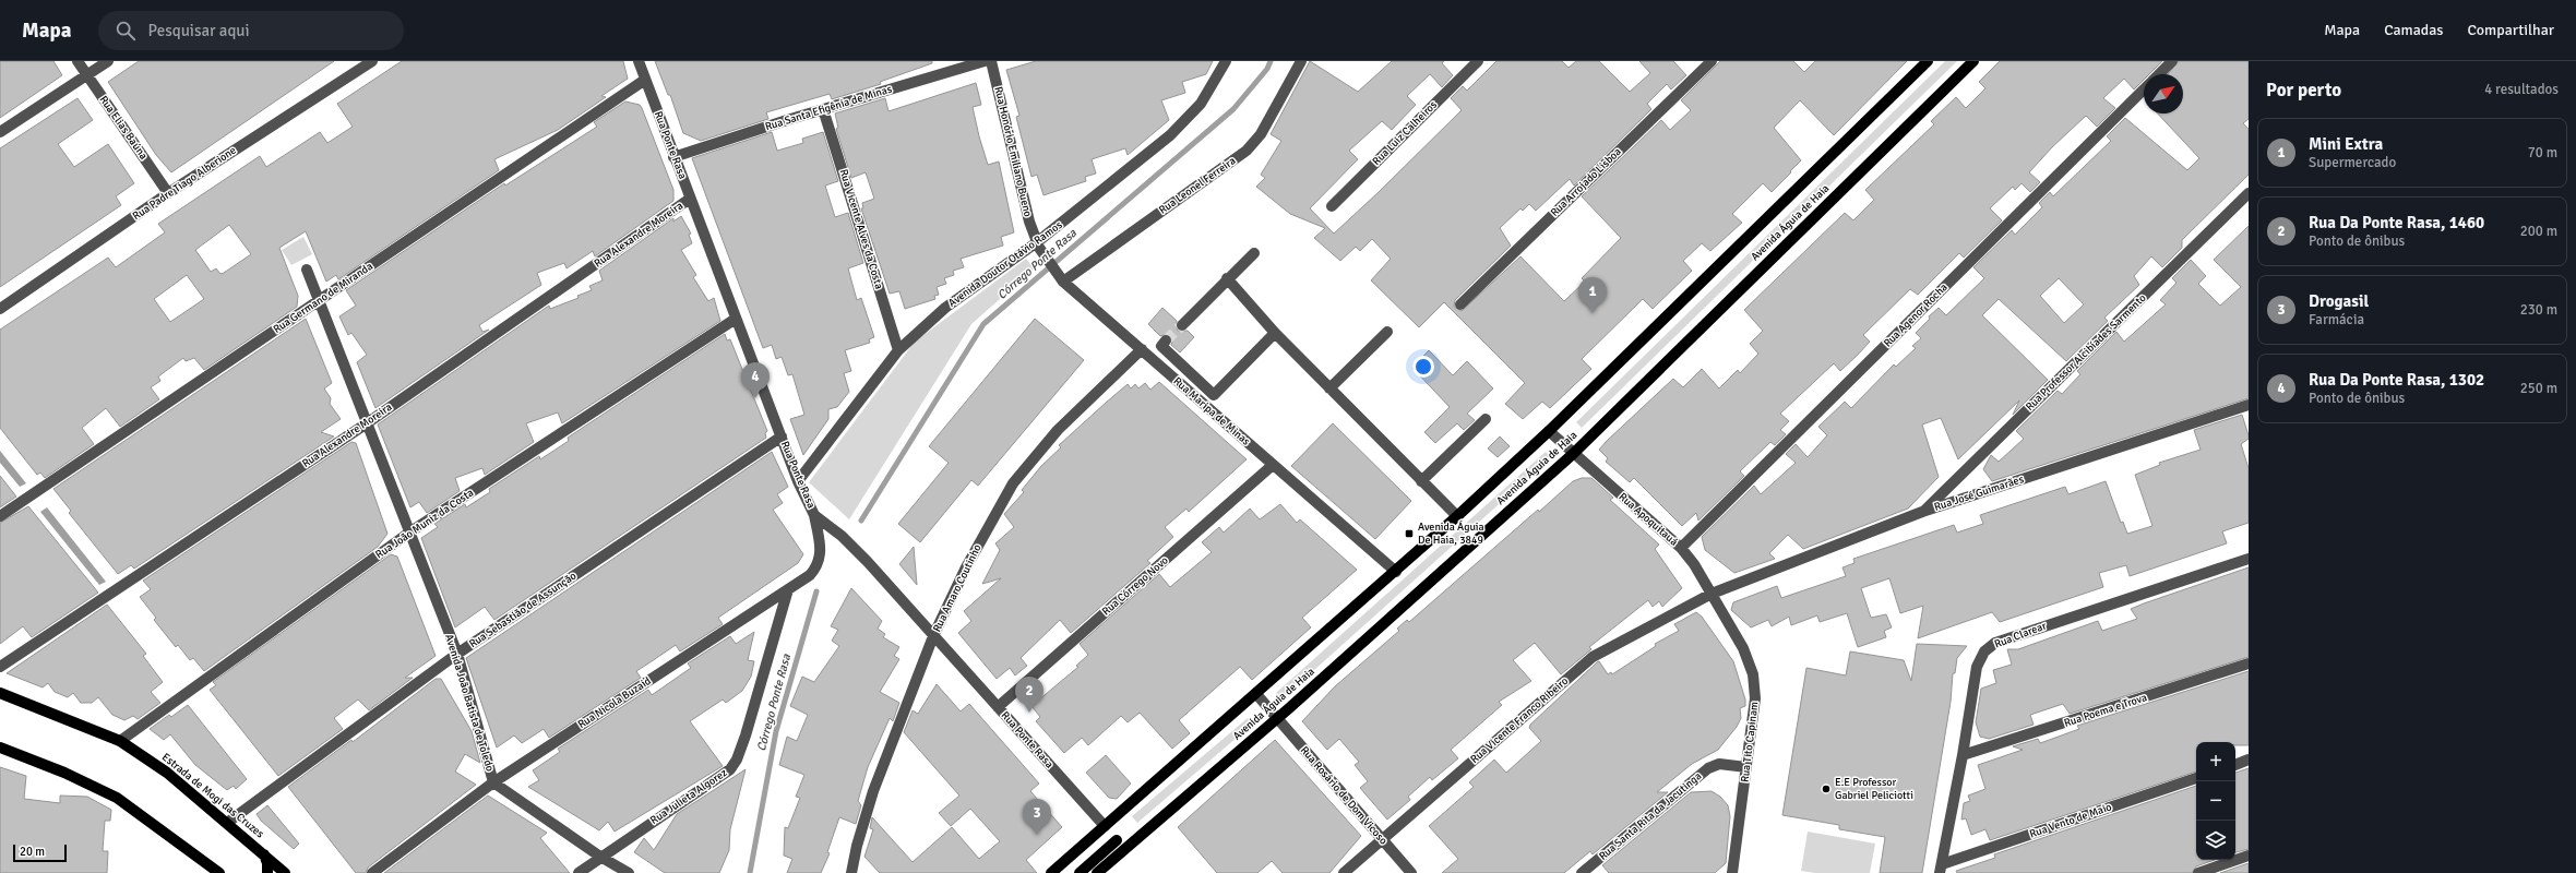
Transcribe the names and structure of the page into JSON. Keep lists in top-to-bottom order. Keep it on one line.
{"streets":{"main road":["Avenida Águia de Haia","Estrada de Mogi das Cruzes"],"street":["Rua Santa Efigênia de Minas","Rua Elias Baúna","Rua Luiz Calheiros","Rua Ponte Rasa","Rua Honório Emiliano Bueno","Rua Arrojado Lisboa","Rua Padre Tiago Alberione","Rua Leonel Ferreira","Rua Vicente Alves da Costa","Rua Alexandre Moreira","Avenida Doutor Otávio Ramos","Rua Germano de Miranda","Rua Agenor Rocha","Rua Professor Alcibíades Sarmento","Rua Maripa de Minas","Rua José Guimarães","Rua Apoquitauá","Rua João Muniz da Costa","Rua Córrego Novo","Rua Amaro Coutinho","Rua Sebastião de Assunção","Rua Clarear","Avenida João Batista de Toledo","Rua Nicola Buzaid","Rua Poema e Trova","Rua Vicente Franco Ribeiro","Rua Tito Capinam","Rua Rosário de Dom Vicoso","Rua Julieta Algorez","Rua Santa Rita da Jacutinga","Rua Vento de Maio"]},"crossings":[["Rua Santa Efigênia de Minas","Rua Ponte Rasa"],["Rua Santa Efigênia de Minas","Rua Vicente Alves da Costa"],["Rua Elias Baúna","Rua Padre Tiago Alberione"],["Rua Ponte Rasa","Avenida Águia de Haia"],["Rua Ponte Rasa","Rua Alexandre Moreira"],["Rua Ponte Rasa","Avenida Doutor Otávio Ramos"],["Rua Ponte Rasa","Rua Germano de Miranda"],["Rua Ponte Rasa","Rua João Muniz da Costa"],["Rua Ponte Rasa","Rua Córrego Novo"],["Rua Ponte Rasa","Rua Amaro Coutinho"],["Rua Ponte Rasa","Rua Sebastião de Assunção"],["Rua Ponte Rasa","Rua Nicola Buzaid"],["Rua Honório Emiliano Bueno","Avenida Doutor Otávio Ramos"],["Rua Honório Emiliano Bueno","Rua Maripa de Minas"],["Rua Leonel Ferreira","Rua Maripa de Minas"],["Avenida Águia de Haia","Rua Maripa de Minas"],["Avenida Águia de Haia","Rua Apoquitauá"],["Avenida Águia de Haia","Rua Rosário de Dom Vicoso"],["Rua Vicente Alves da Costa","Avenida Doutor Otávio Ramos"],["Rua Alexandre Moreira","Avenida João Batista de Toledo"],["Avenida Doutor Otávio Ramos","Rua Maripa de Minas"],["Rua Germano de Miranda","Avenida João Batista de Toledo"],["Rua Agenor Rocha","Rua Apoquitauá"],["Rua Professor Alcibíades Sarmento","Rua José Guimarães"],["Rua Maripa de Minas","Rua Córrego Novo"],["Rua Maripa de Minas","Rua Amaro Coutinho"],["Rua José Guimarães","Rua Apoquitauá"],["Rua José Guimarães","Rua Vicente Franco Ribeiro"],["Rua José Guimarães","Rua Tito Capinam"],["Rua Apoquitauá","Rua Vicente Franco Ribeiro"],["Rua Apoquitauá","Rua Tito Capinam"],["Rua João Muniz da Costa","Avenida João Batista de Toledo"],["Rua João Muniz da Costa","Estrada de Mogi das Cruzes"],["Rua Sebastião de Assunção","Avenida João Batista de Toledo"],["Rua Sebastião de Assunção","Estrada de Mogi das Cruzes"],["Rua Clarear","Rua Poema e Trova"],["Rua Clarear","Rua Vento de Maio"],["Avenida João Batista de Toledo","Rua Nicola Buzaid"],["Avenida João Batista de Toledo","Rua Julieta Algorez"],["Rua Nicola Buzaid","Rua Julieta Algorez"],["Rua Vicente Franco Ribeiro","Rua Tito Capinam"],["Rua Vicente Franco Ribeiro","Rua Rosário de Dom Vicoso"],["Rua Tito Capinam","Rua Santa Rita da Jacutinga"]],"water":["Córrego Ponte Rasa"],"places":{"transit":["Avenida Águia De Haia, 3849"],"other":["E.E Professor Gabriel Peliciotti"]},"scale_bar":"20 m","north":"top right","page":{"header":"Mapa","search":"Pesquisar aqui","nav":["Mapa","Camadas","Compartilhar"],"heading":["Por perto","4 resultados"],"list":[{"mark":"1","name":"Mini Extra","note":"Supermercado","value":"70 m"},{"mark":"2","name":"Rua Da Ponte Rasa, 1460","note":"Ponto de ônibus","value":"200 m"},{"mark":"3","name":"Drogasil","note":"Farmácia","value":"230 m"},{"mark":"4","name":"Rua Da Ponte Rasa, 1302","note":"Ponto de ônibus","value":"250 m"}],"pins":["1","4","2","3"],"map_buttons":["+","−"],"scale":"20 m"}}
